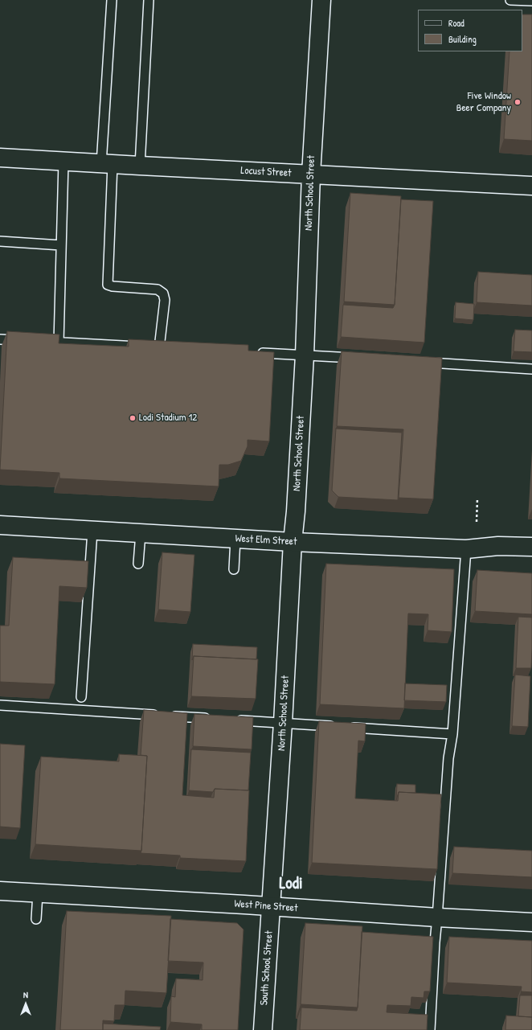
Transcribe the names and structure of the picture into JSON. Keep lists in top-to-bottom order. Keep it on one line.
{"streets":{"street":["Locust Street","North School Street","West Elm Street","West Pine Street","South School Street"]},"crossings":[["Locust Street","North School Street"],["North School Street","West Elm Street"],["North School Street","West Pine Street"],["North School Street","South School Street"],["West Pine Street","South School Street"]],"districts":["Lodi"],"places":["Five Window Beer Company","Lodi Stadium 12"],"legend":["Road","Building"],"north":"top"}
